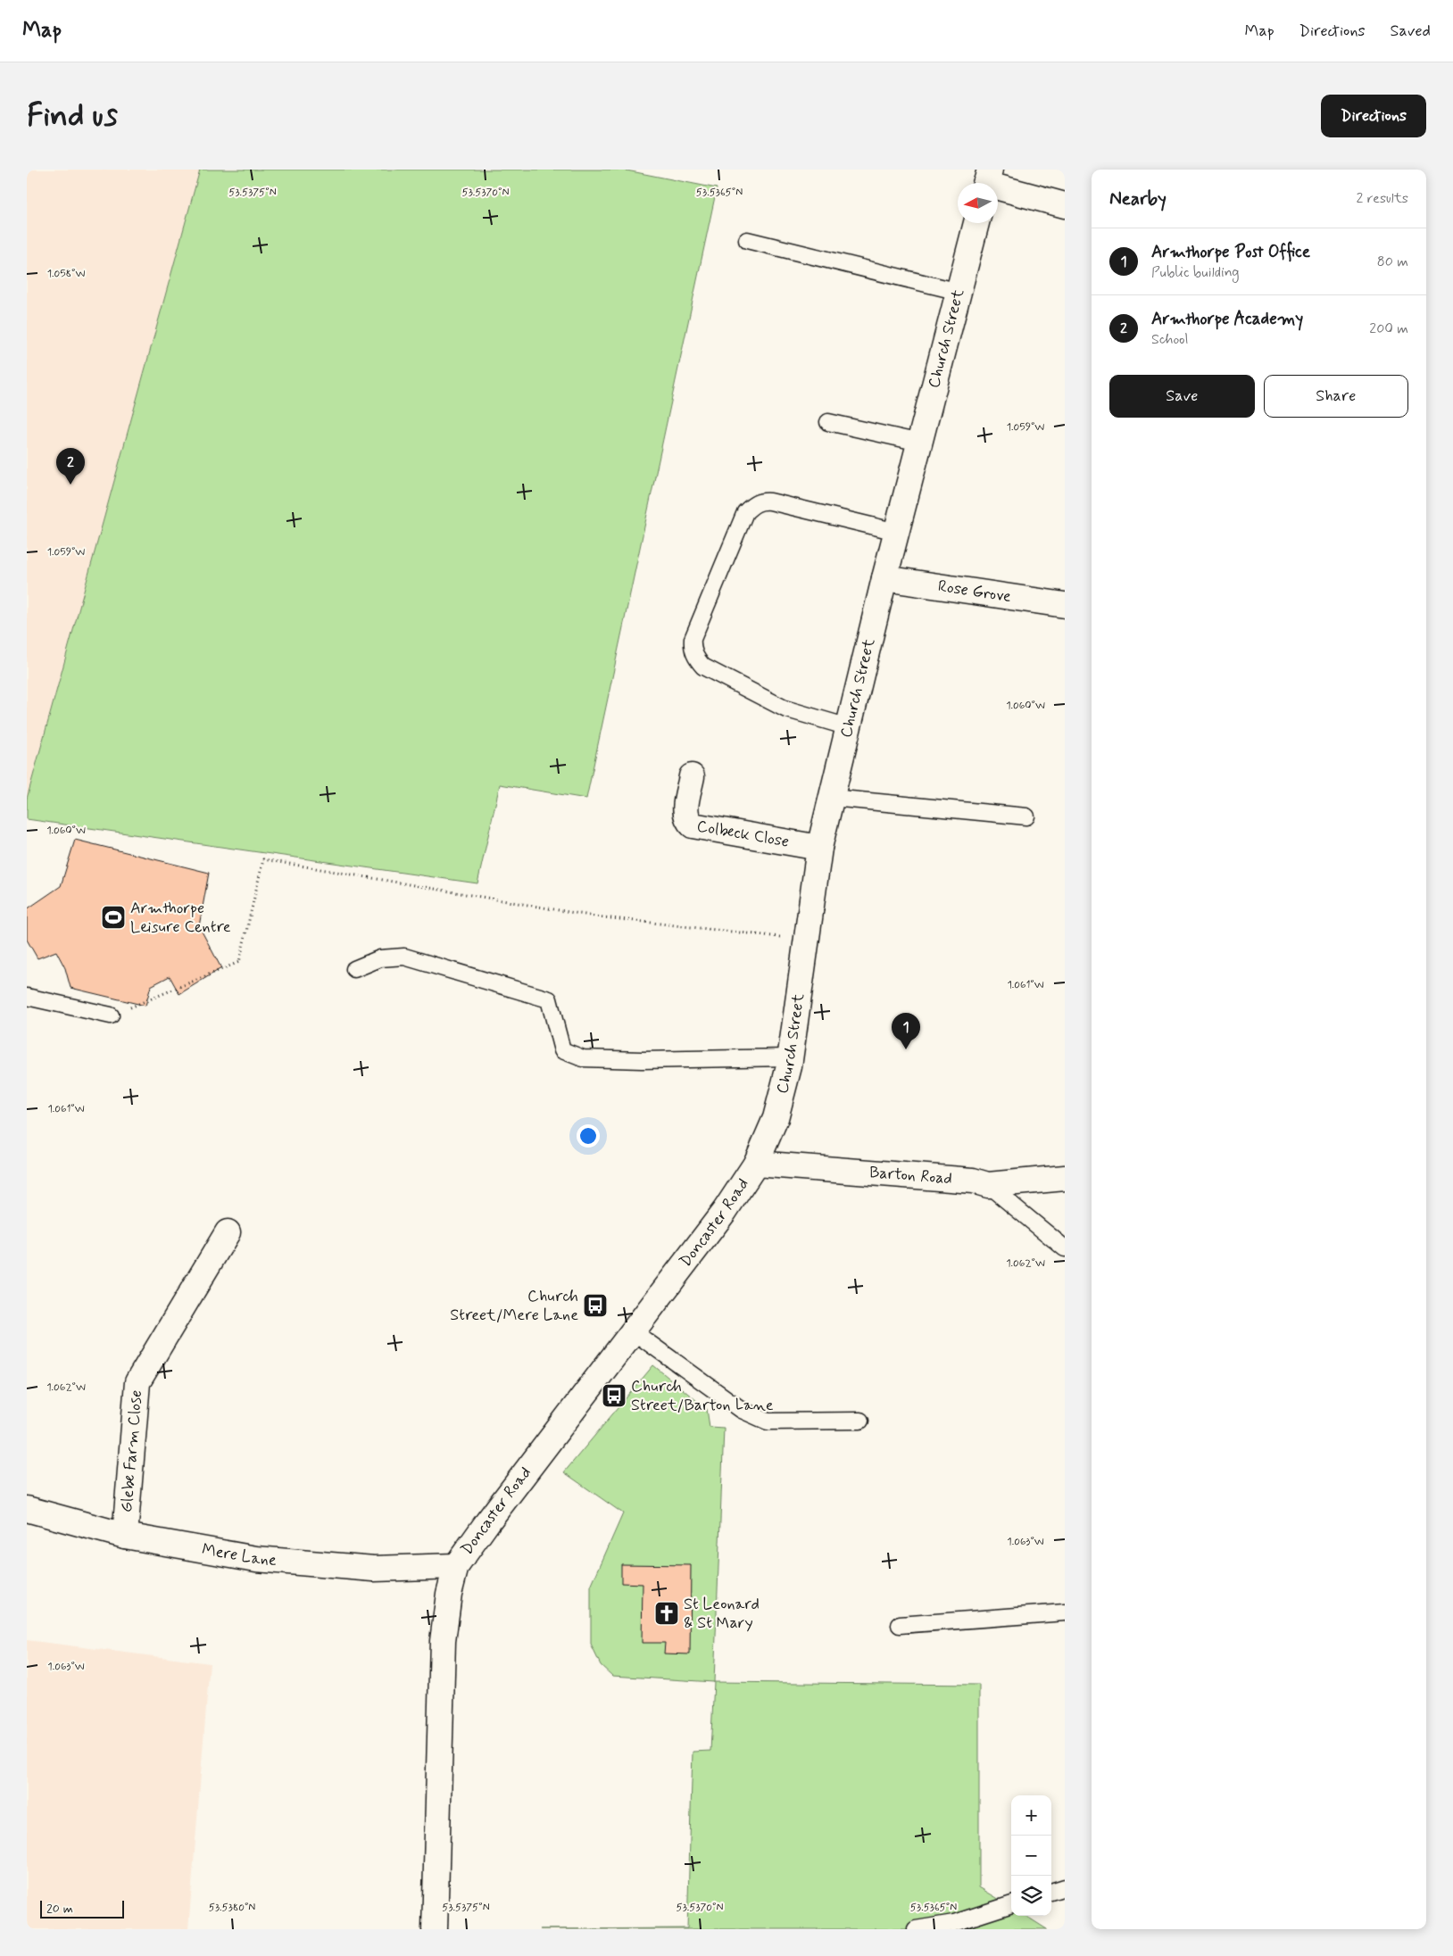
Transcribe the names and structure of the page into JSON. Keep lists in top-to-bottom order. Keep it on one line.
{"streets":{"street":["Church Street","Rose Grove","Colbeck Close","Barton Road","Doncaster Road","Glebe Farm Close","Mere Lane"]},"crossings":[["Church Street","Rose Grove"],["Church Street","Colbeck Close"],["Church Street","Barton Road"],["Church Street","Doncaster Road"],["Barton Road","Doncaster Road"],["Doncaster Road","Mere Lane"],["Glebe Farm Close","Mere Lane"]],"places":{"sports":["Armthorpe Leisure Centre"],"bus stop":["Church Street/Mere Lane","Church Street/Barton Lane"],"church":["St Leonard & St Mary"]},"scale_bar":"20 m","north":"left","page":{"header":"Map","nav":["Map","Directions","Saved"],"buttons":["Directions",["Save","Share"]],"title":"Find us","heading":["Nearby","2 results"],"list":[{"mark":"1","name":"Armthorpe Post Office","note":"Public building","value":"80 m"},{"mark":"2","name":"Armthorpe Academy","note":"School","value":"200 m"}],"pins":["2","1"],"map_buttons":["+","−"],"scale":"20 m"},"coordinates":["53.5375°N","53.5370°N","53.5365°N","1.058°W","1.059°W","1.060°W","1.061°W","1.062°W","1.063°W","53.5380°N"]}
